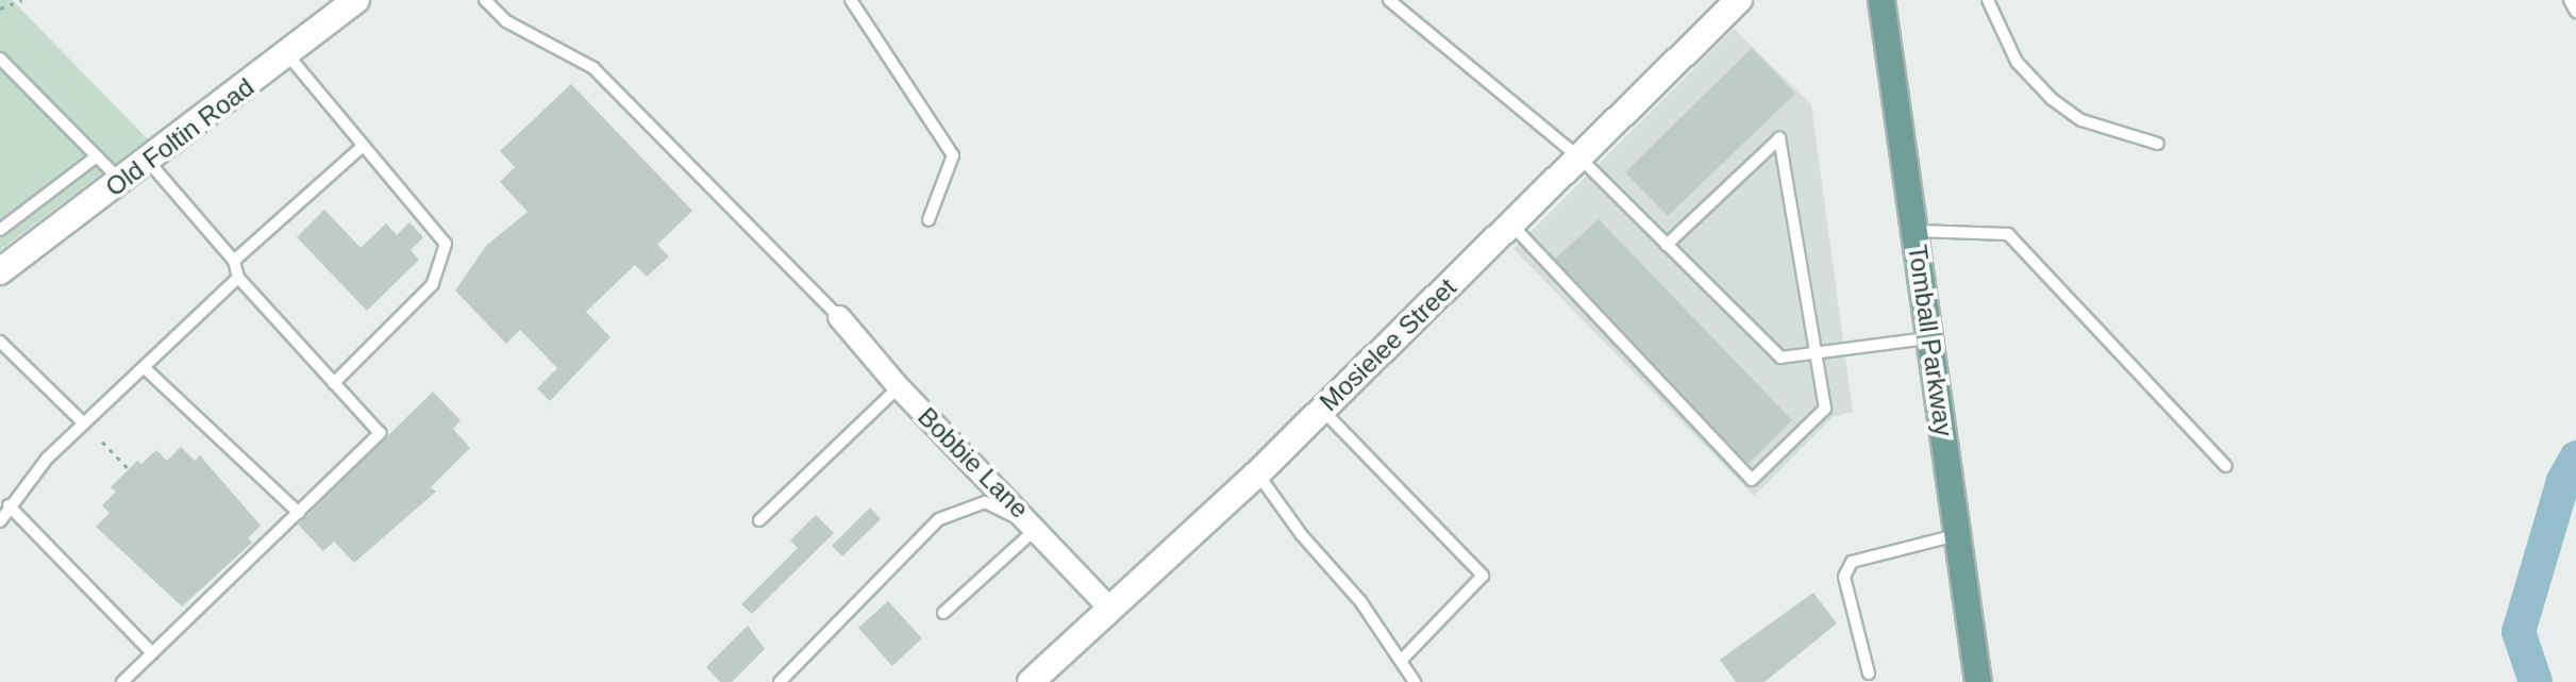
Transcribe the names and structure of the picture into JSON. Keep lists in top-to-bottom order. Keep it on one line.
{"streets":{"main road":["Tomball Parkway"],"street":["Old Foltin Road","Mosielee Street","Bobbie Lane"]},"crossings":[["Mosielee Street","Bobbie Lane"]]}
